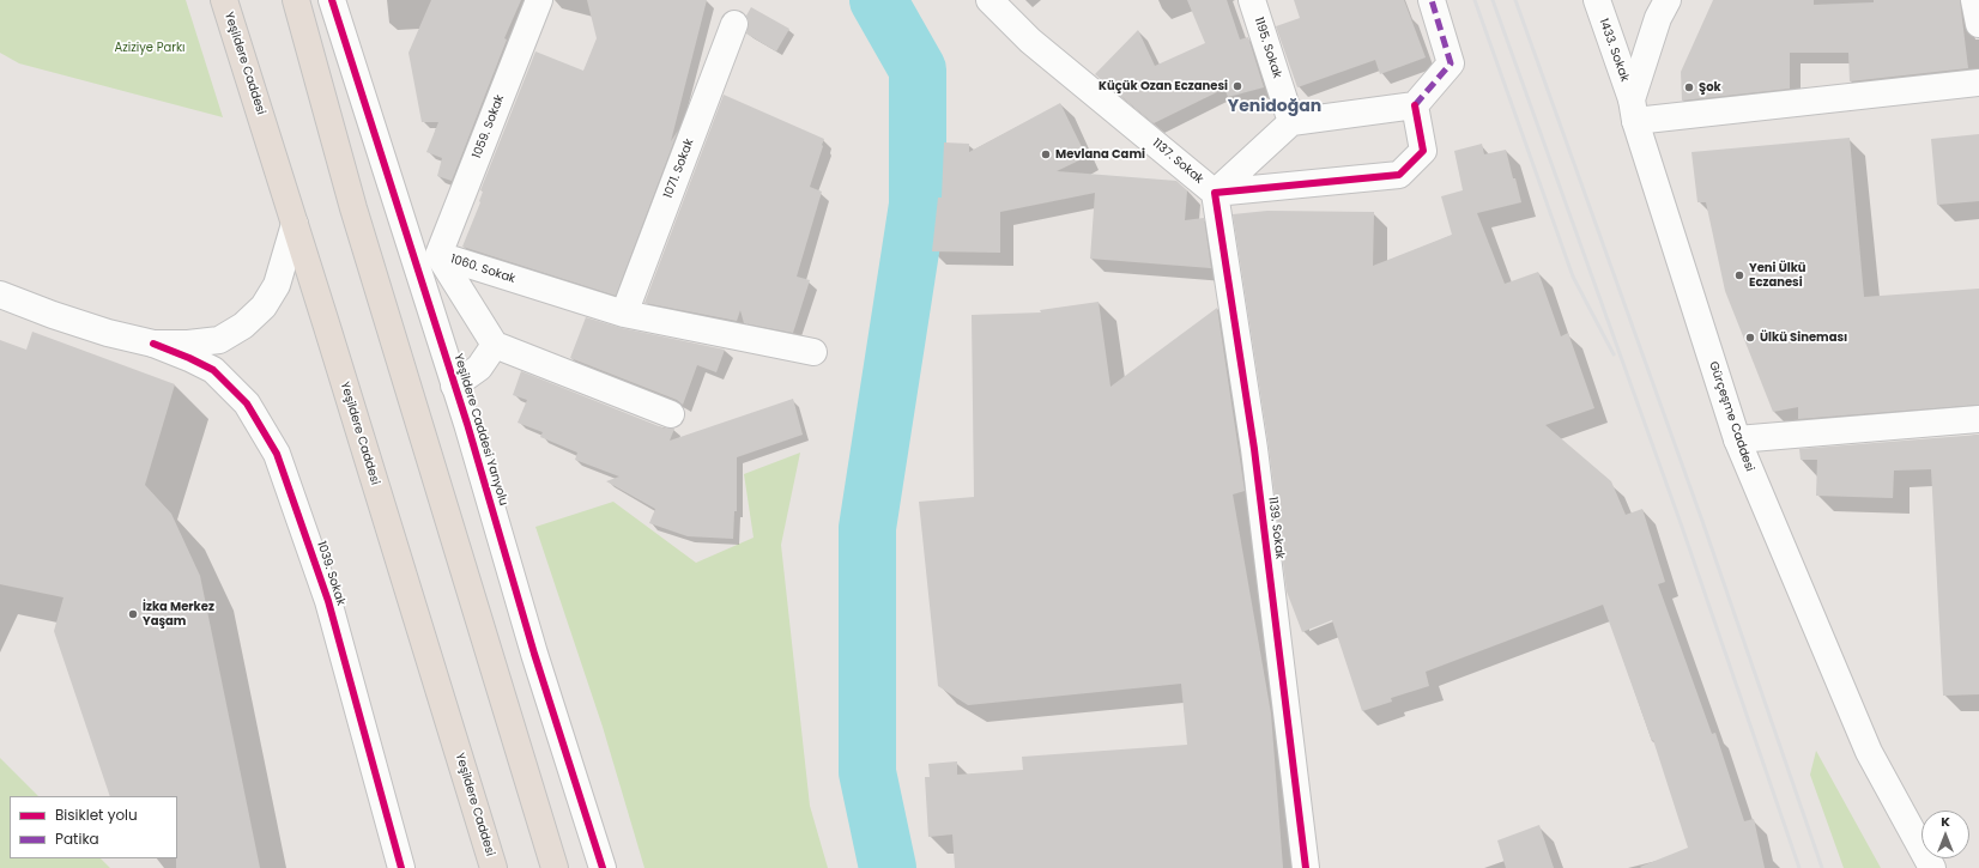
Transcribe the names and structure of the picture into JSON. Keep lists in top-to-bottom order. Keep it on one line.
{"streets":{"highway":["Yeşildere Caddesi"],"street":["1195. Sokak","1433. Sokak","1059. Sokak","1137. Sokak","1071. Sokak","1060. Sokak","Gürçeşme Caddesi","Yeşildere Caddesi Yanyolu","1139. Sokak","1039. Sokak"]},"crossings":[["1195. Sokak","1137. Sokak"],["1433. Sokak","Gürçeşme Caddesi"],["Yeşildere Caddesi","1039. Sokak"],["1059. Sokak","1060. Sokak"],["1137. Sokak","1139. Sokak"],["1071. Sokak","1060. Sokak"]],"districts":["Yenidoğan"],"parks":["Aziziye Parkı"],"places":["Küçük Ozan Eczanesi","Şok","Mevlana Cami","Yeni Ülkü Eczanesi","Ülkü Sineması","İzka Merkez Yaşam"],"legend":["Bisiklet yolu","Patika"],"north":"top"}
